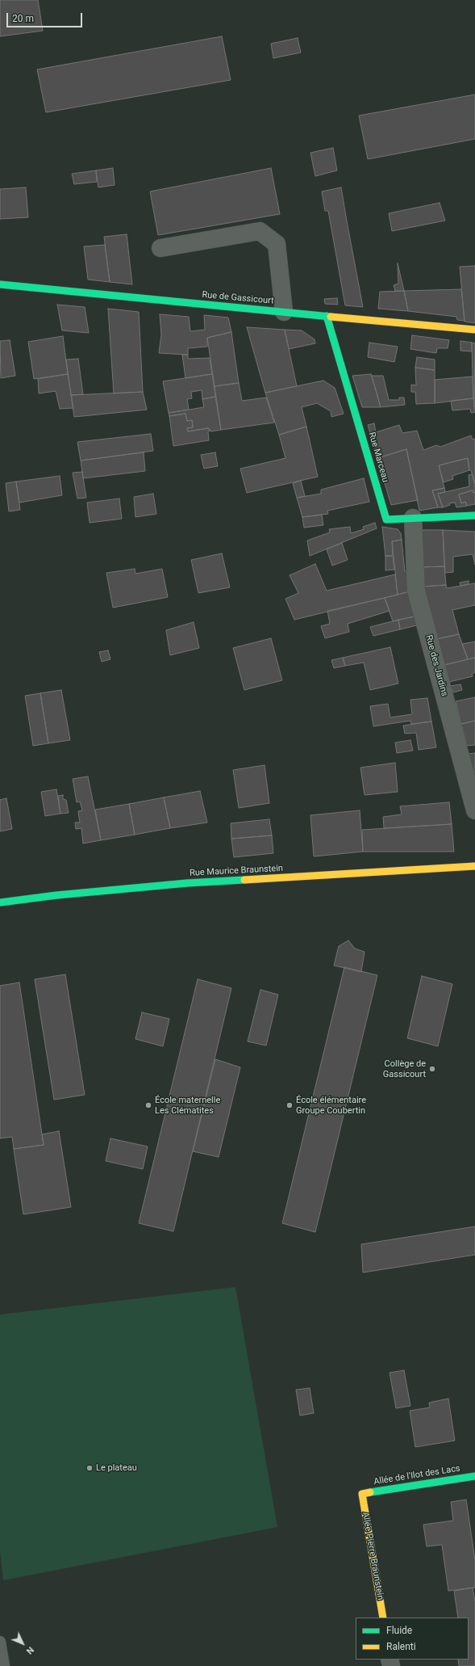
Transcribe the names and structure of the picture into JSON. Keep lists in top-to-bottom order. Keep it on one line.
{"streets":{"street":["Rue de Gassicourt","Rue Marceau","Rue des Jardins","Rue Maurice Braunstein","Allée de l'Ilot des Lacs","Allée Pierre Braunstein"]},"crossings":[["Rue de Gassicourt","Rue Marceau"],["Rue Marceau","Rue des Jardins"],["Allée de l'Ilot des Lacs","Allée Pierre Braunstein"]],"places":["Collège de Gassicourt","École maternelle Les Clématites","École élémentaire Groupe Coubertin","Le plateau"],"legend":["Fluide","Ralenti"],"scale_bar":"20 m","north":"bottom right"}
